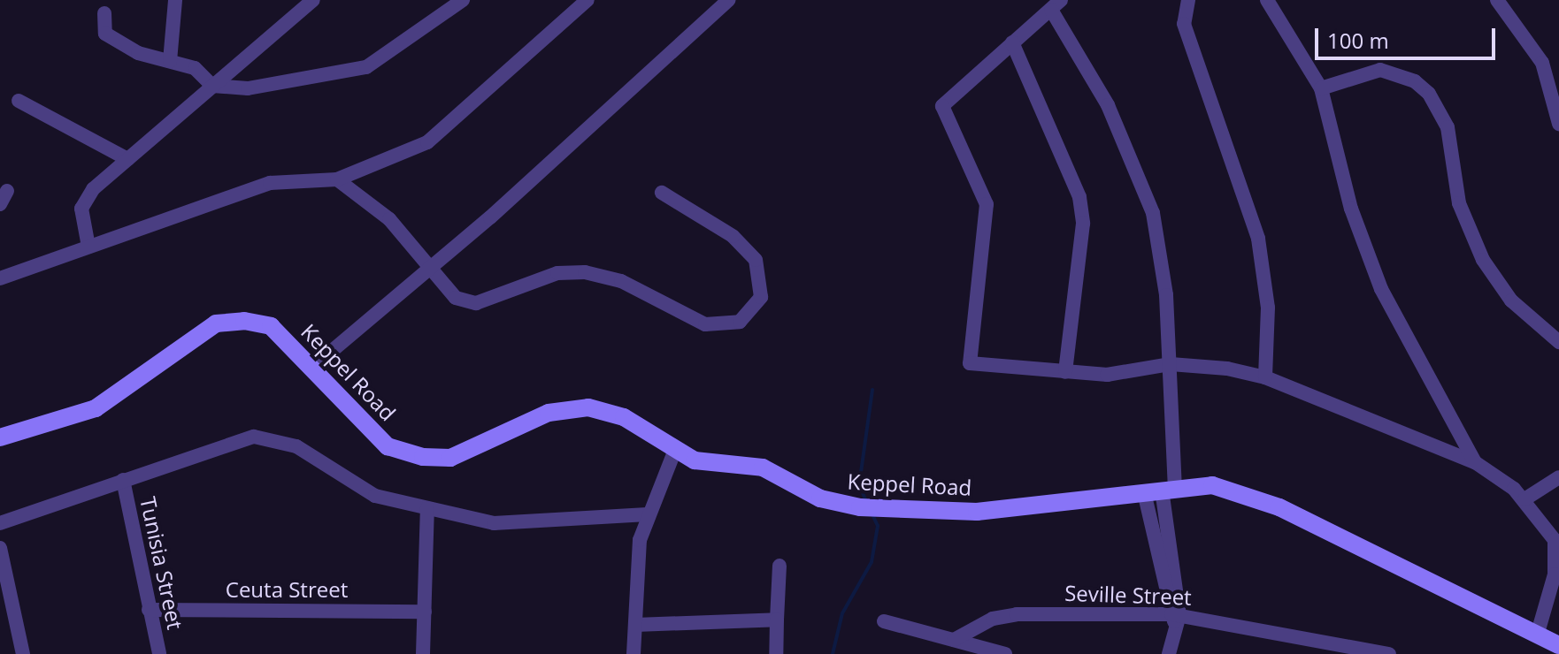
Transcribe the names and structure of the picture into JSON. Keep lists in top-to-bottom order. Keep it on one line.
{"streets":{"street":["Keppel Road","Tunisia Street","Ceuta Street","Seville Street"]},"crossings":[["Tunisia Street","Ceuta Street"]],"scale_bar":"100 m"}
